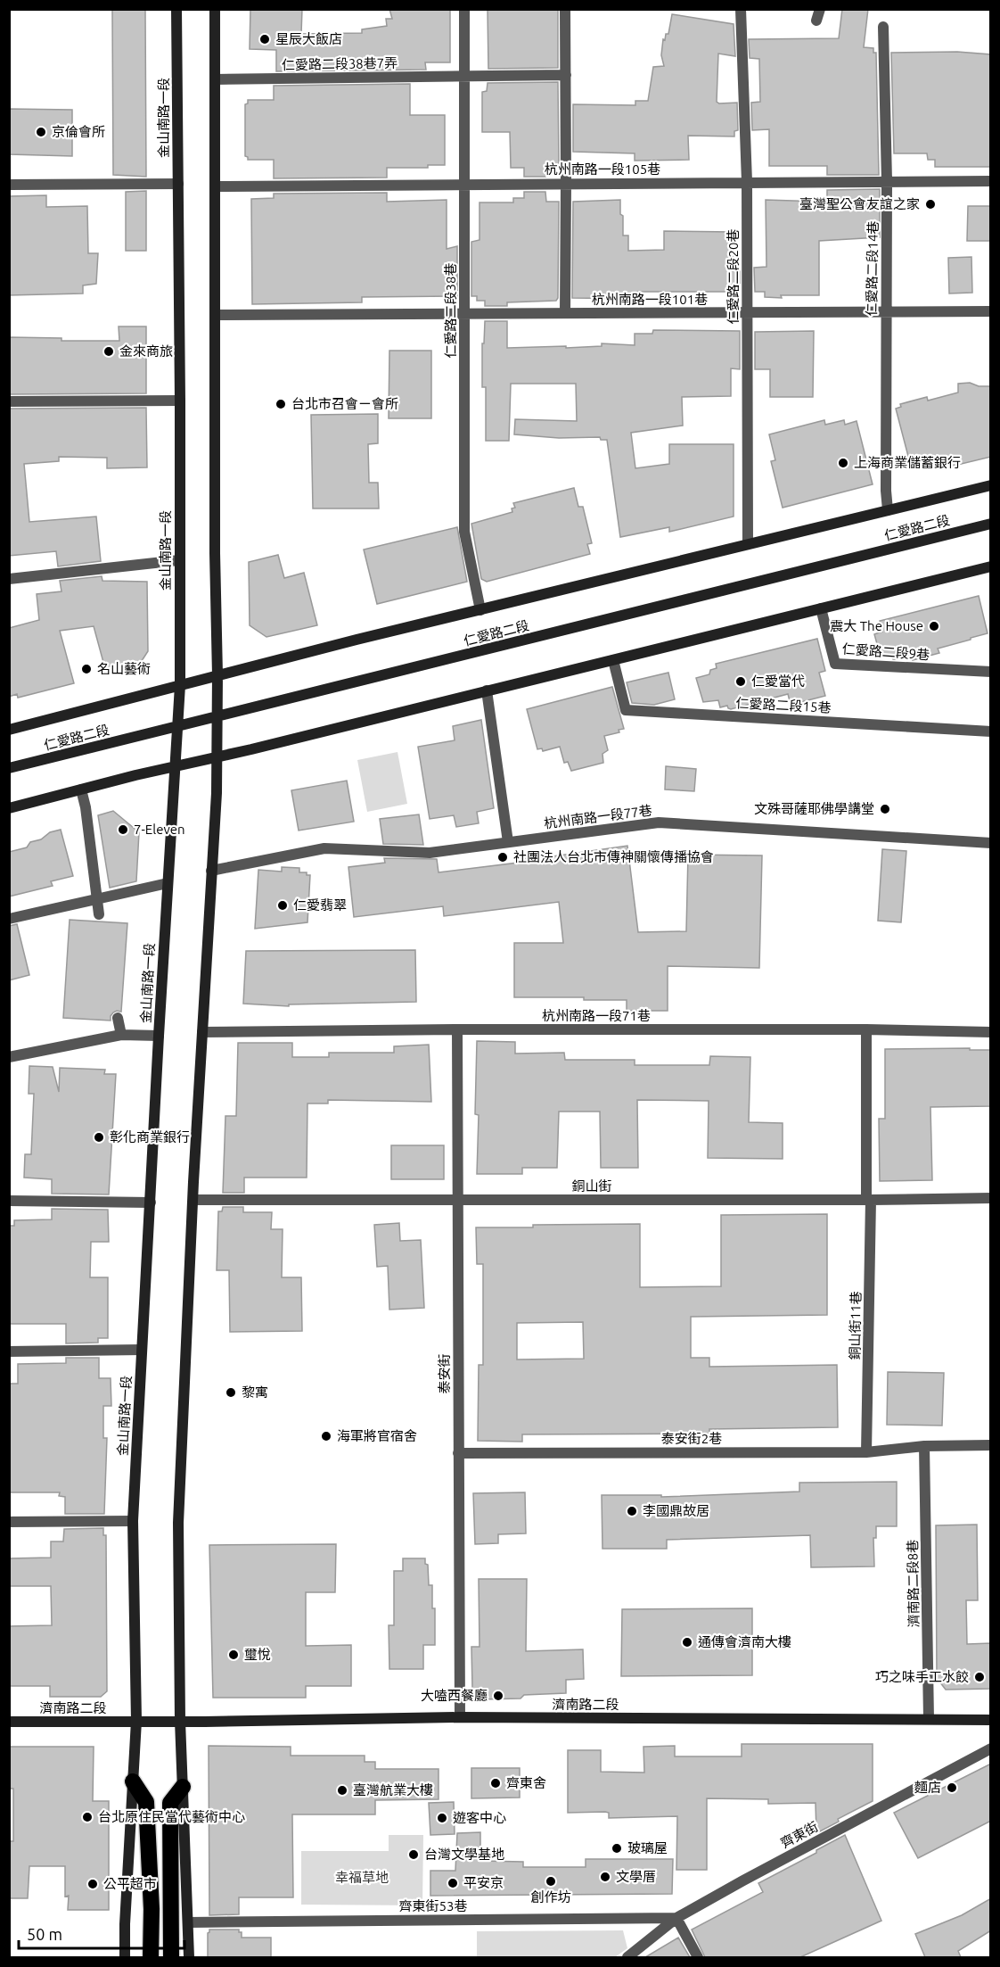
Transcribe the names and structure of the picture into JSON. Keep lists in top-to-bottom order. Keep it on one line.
{"streets":{"main road":["金山南路一段","仁愛路二段","濟南路二段"],"street":["仁愛路二段38巷7弄","杭州南路一段105巷","仁愛路二段14巷","仁愛路二段20巷","杭州南路一段101巷","仁愛路二段38巷","仁愛路二段9巷","仁愛路二段15巷","杭州南路一段77巷","杭州南路一段71巷","銅山街","銅山街11巷","泰安街","泰安街2巷","濟南路二段8巷","齊東街","齊東街53巷"]},"crossings":[["仁愛路二段38巷7弄","仁愛路二段38巷"],["金山南路一段","仁愛路二段"],["金山南路一段","濟南路二段"],["杭州南路一段105巷","仁愛路二段14巷"],["杭州南路一段105巷","仁愛路二段20巷"],["杭州南路一段105巷","仁愛路二段38巷"],["仁愛路二段14巷","杭州南路一段101巷"],["仁愛路二段14巷","仁愛路二段"],["仁愛路二段20巷","杭州南路一段101巷"],["仁愛路二段20巷","仁愛路二段"],["杭州南路一段101巷","仁愛路二段38巷"],["仁愛路二段38巷","仁愛路二段"],["杭州南路一段71巷","銅山街11巷"],["杭州南路一段71巷","泰安街"],["銅山街","銅山街11巷"],["銅山街","泰安街"],["銅山街11巷","泰安街2巷"],["泰安街","泰安街2巷"],["泰安街","濟南路二段"],["泰安街2巷","濟南路二段8巷"],["濟南路二段8巷","濟南路二段"],["齊東街","齊東街53巷"]],"parks":["幸福草地"],"places":["星辰大飯店","京倫會所","臺灣聖公會友誼之家","金來商旅","台北市召會ㄧ會所","上海商業儲蓄銀行","震大 The House","名山藝術","仁愛當代","文殊哥薩耶佛學講堂","7-Eleven","社團法人台北市傳神關懷傳播協會","仁愛翡翠","彰化商業銀行","黎寓","海軍將官宿舍","李國鼎故居","通傳會濟南大樓","璽悅","巧之味手工水餃","大嗑西餐廳","齊東舍","麵店","臺灣航業大樓","台北原住民當代藝術中心","遊客中心","玻璃屋","台灣文學基地","文學厝","創作坊","平安京","公平超市"],"scale_bar":"50 m"}
